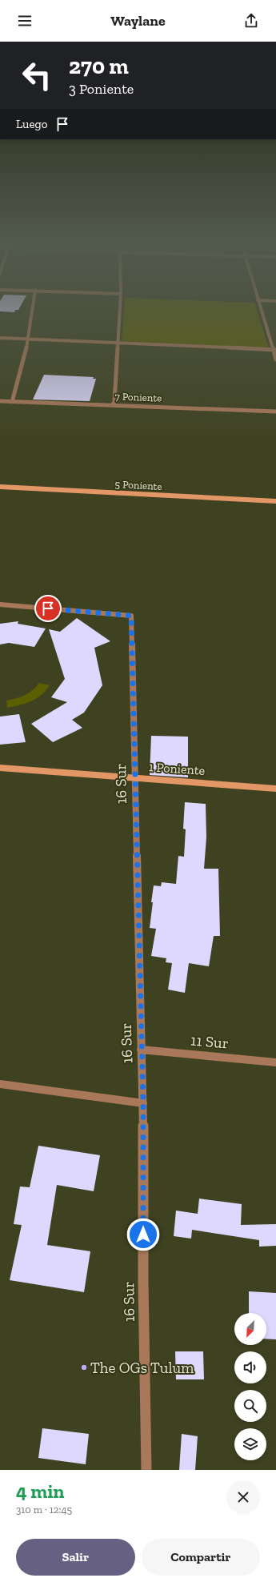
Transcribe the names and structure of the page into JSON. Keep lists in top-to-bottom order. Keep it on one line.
{"streets":{"street":["7 Poniente","5 Poniente","1 Poniente","16 Sur","11 Sur"]},"crossings":[["1 Poniente","16 Sur"],["16 Sur","11 Sur"]],"places":["The OGs Tulum"],"north":"bottom left","page":{"header":"Waylane","turn":["270 m","3 Poniente"],"then":"Luego","heading":["4 min","310 m · 12:45"],"buttons":["Salir","Compartir"]}}
